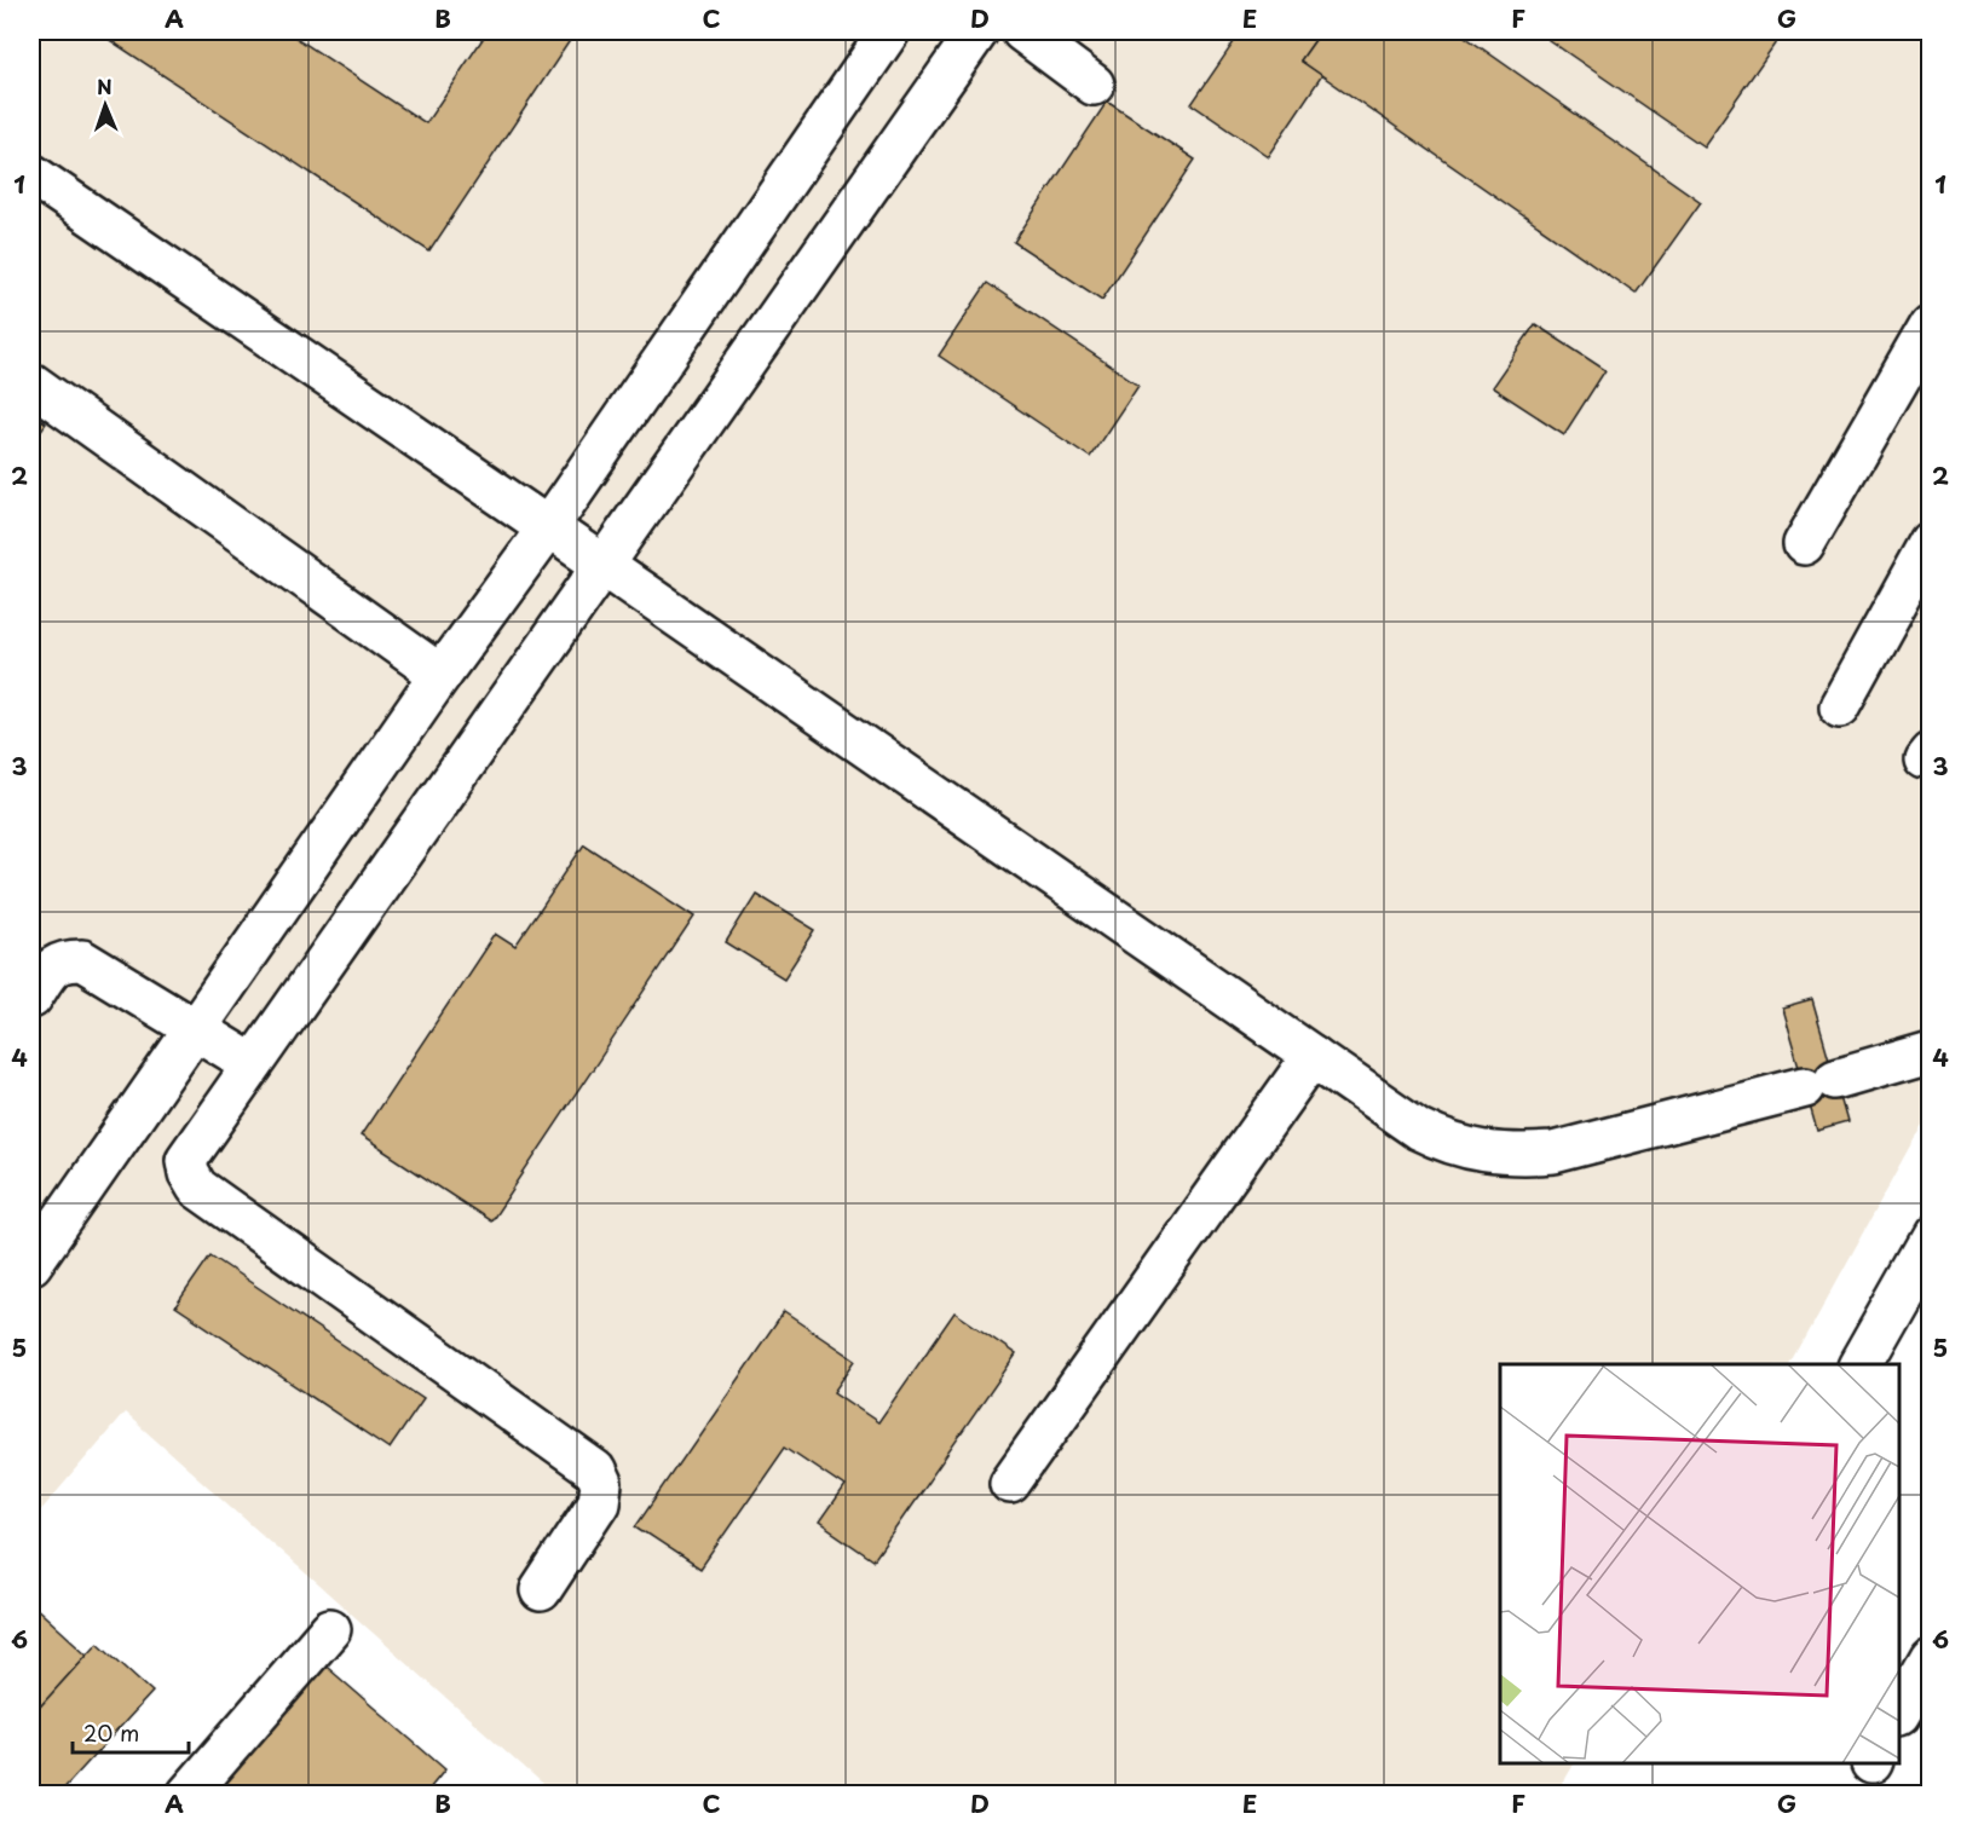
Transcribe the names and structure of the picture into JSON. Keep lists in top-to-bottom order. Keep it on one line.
{"scale_bar":"20 m","north":"top","grid":{"columns":["A","B","C","D","E","F","G"],"rows":["1","2","3","4","5","6"]}}
